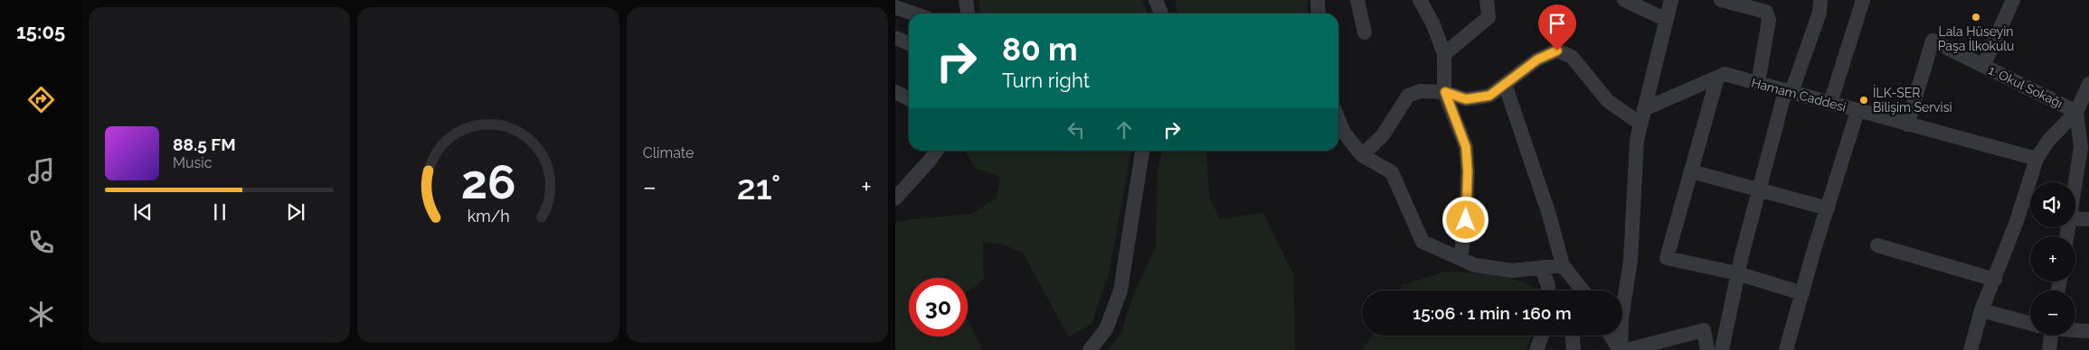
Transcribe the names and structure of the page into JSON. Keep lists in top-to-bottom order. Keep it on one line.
{"streets":{"street":["1. Okul Sokağı","Hamam Caddesi"]},"crossings":[["1. Okul Sokağı","Hamam Caddesi"]],"places":["Lala Hüseyin Paşa İlkokulu","İLK-SER Bilişim Servisi"],"page":{"tabs":"15:05","tile":"Climate","turn":["80 m","Turn right"],"song":["88.5 FM","Music"],"heat":["−","21°","+"],"map_buttons":["+","−"],"limit":"30","trip":"15:06 · 1 min · 160 m","gauge":["26","km/h"]}}
